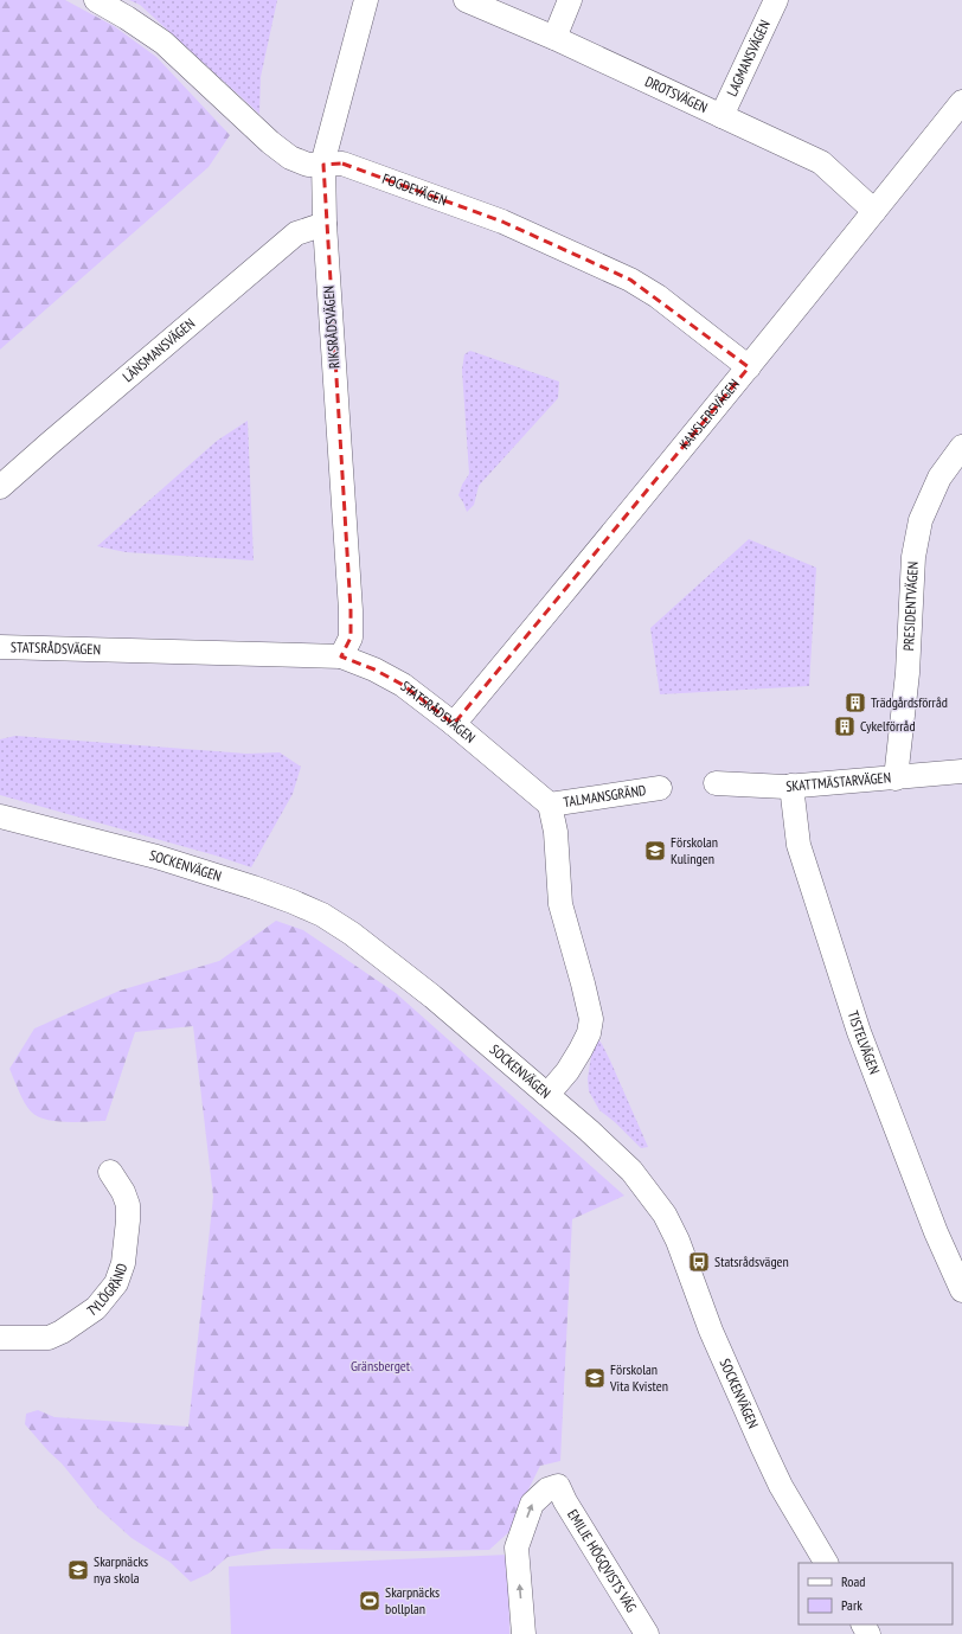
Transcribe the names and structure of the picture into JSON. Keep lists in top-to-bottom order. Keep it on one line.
{"streets":{"street":["LAGMANSVÄGEN","DROTSVÄGEN","FOGDEVÄGEN","RIKSRÅDSVÄGEN","LÄNSMANSVÄGEN","KANSLERSVÄGEN","PRESIDENTVÄGEN","STATSRÅDSVÄGEN","SKATTMÄSTARVÄGEN","TALMANSGRÄND","SOCKENVÄGEN","TISTELVÄGEN","TYLÖGRÄND","EMILIE HÖGQVISTS VÄG"]},"crossings":[["LAGMANSVÄGEN","DROTSVÄGEN"],["DROTSVÄGEN","KANSLERSVÄGEN"],["FOGDEVÄGEN","RIKSRÅDSVÄGEN"],["FOGDEVÄGEN","KANSLERSVÄGEN"],["RIKSRÅDSVÄGEN","LÄNSMANSVÄGEN"],["RIKSRÅDSVÄGEN","STATSRÅDSVÄGEN"],["KANSLERSVÄGEN","STATSRÅDSVÄGEN"],["PRESIDENTVÄGEN","SKATTMÄSTARVÄGEN"],["STATSRÅDSVÄGEN","TALMANSGRÄND"],["SKATTMÄSTARVÄGEN","TISTELVÄGEN"]],"parks":["Gränsberget"],"places":{"building":["Trädgårdsförråd","Cykelförråd"],"school or university":["Förskolan Kulingen","Förskolan Vita Kvisten","Skarpnäcks nya skola"],"bus stop":["Statsrådsvägen"],"sports":["Skarpnäcks bollplan"]},"legend":["Road","Park"]}
